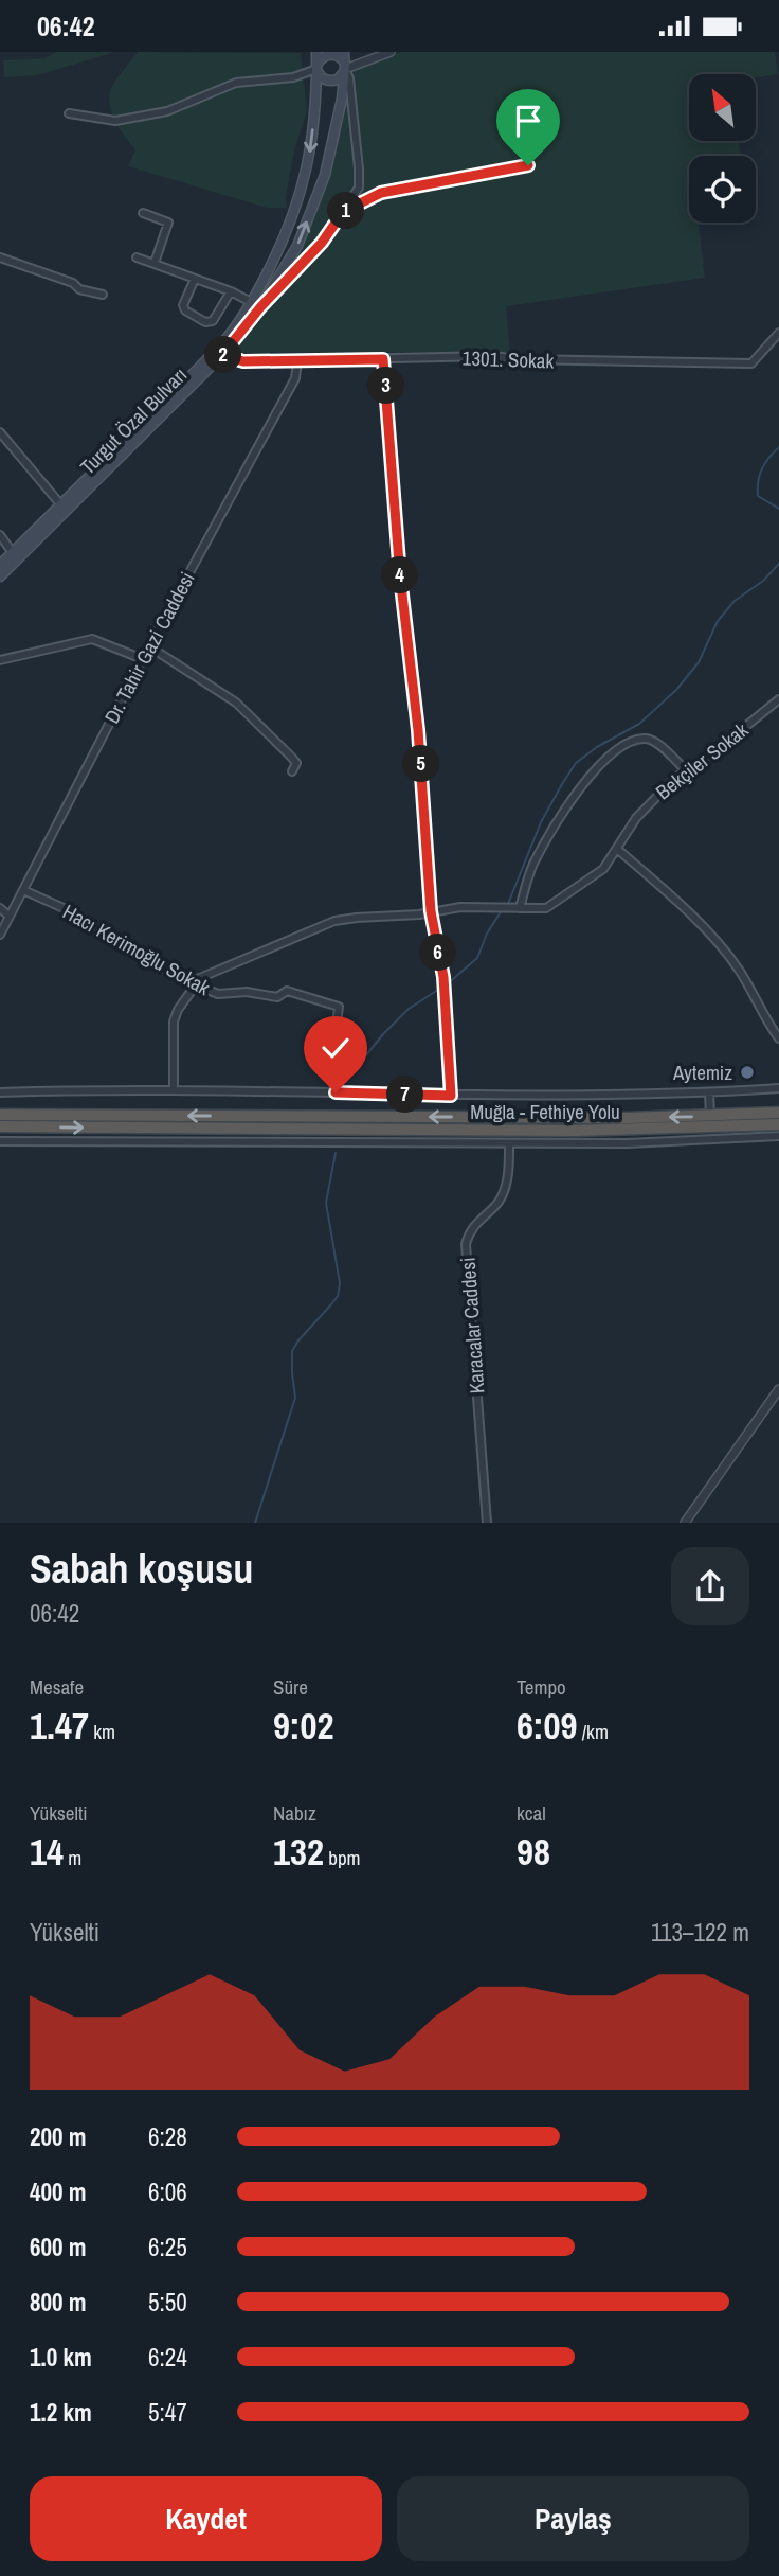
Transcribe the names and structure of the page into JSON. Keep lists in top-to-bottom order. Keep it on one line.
{"streets":{"highway":["Muğla - Fethiye Yolu"],"main road":["Turgut Özal Bulvarı"],"street":["1301. Sokak","Dr. Tahir Gazi Caddesi","Bekçiler Sokak","Hacı Kerimoğlu Sokak","Karacalar Caddesi"]},"crossings":[["1301. Sokak","Turgut Özal Bulvarı"],["1301. Sokak","Dr. Tahir Gazi Caddesi"],["Dr. Tahir Gazi Caddesi","Hacı Kerimoğlu Sokak"],["Bekçiler Sokak","Hacı Kerimoğlu Sokak"]],"places":["Aytemiz"],"north":"top left","page":{"status":"06:42","pins":["1","2","3","4","5","6","7"],"heading":["Sabah koşusu","06:42"],"stats":[["Mesafe","1.47 km"],["Süre","9:02"],["Tempo","6:09 /km"],["Yükselti","14 m"],["Nabız","132 bpm"],["kcal","98"]],"chart":["Yükselti","113–122 m"],"list":[{"name":"200 m","note":"6:28"},{"name":"400 m","note":"6:06"},{"name":"600 m","note":"6:25"},{"name":"800 m","note":"5:50"},{"name":"1.0 km","note":"6:24"},{"name":"1.2 km","note":"5:47"}],"buttons":["Kaydet","Paylaş"]}}
